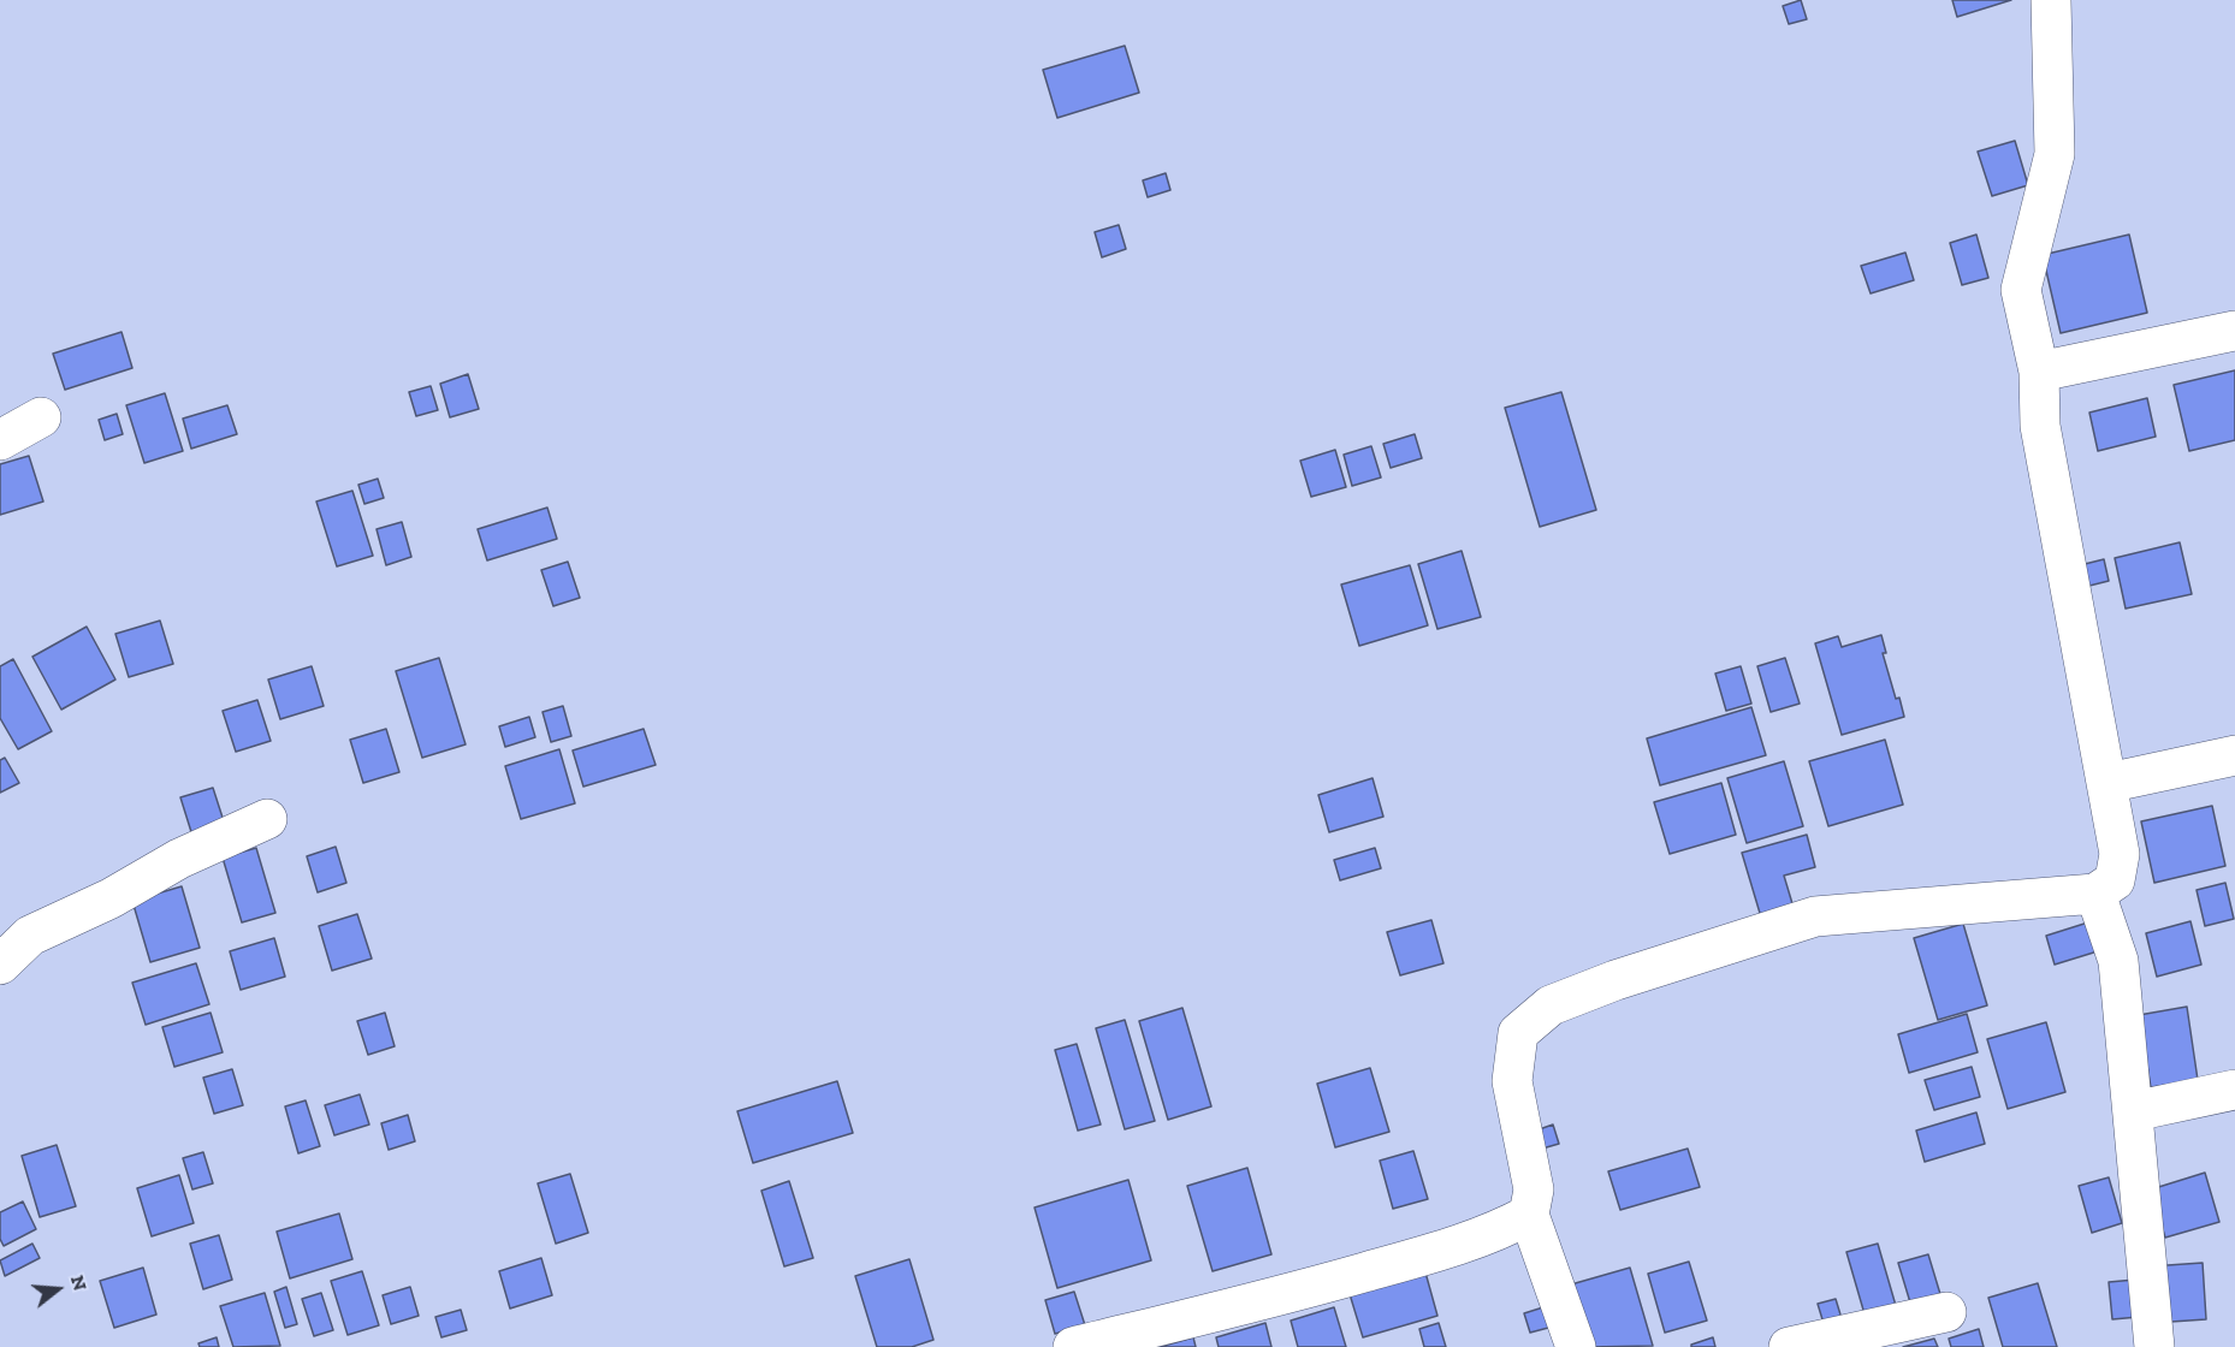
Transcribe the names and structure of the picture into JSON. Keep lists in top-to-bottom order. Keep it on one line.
{"north":"right"}
